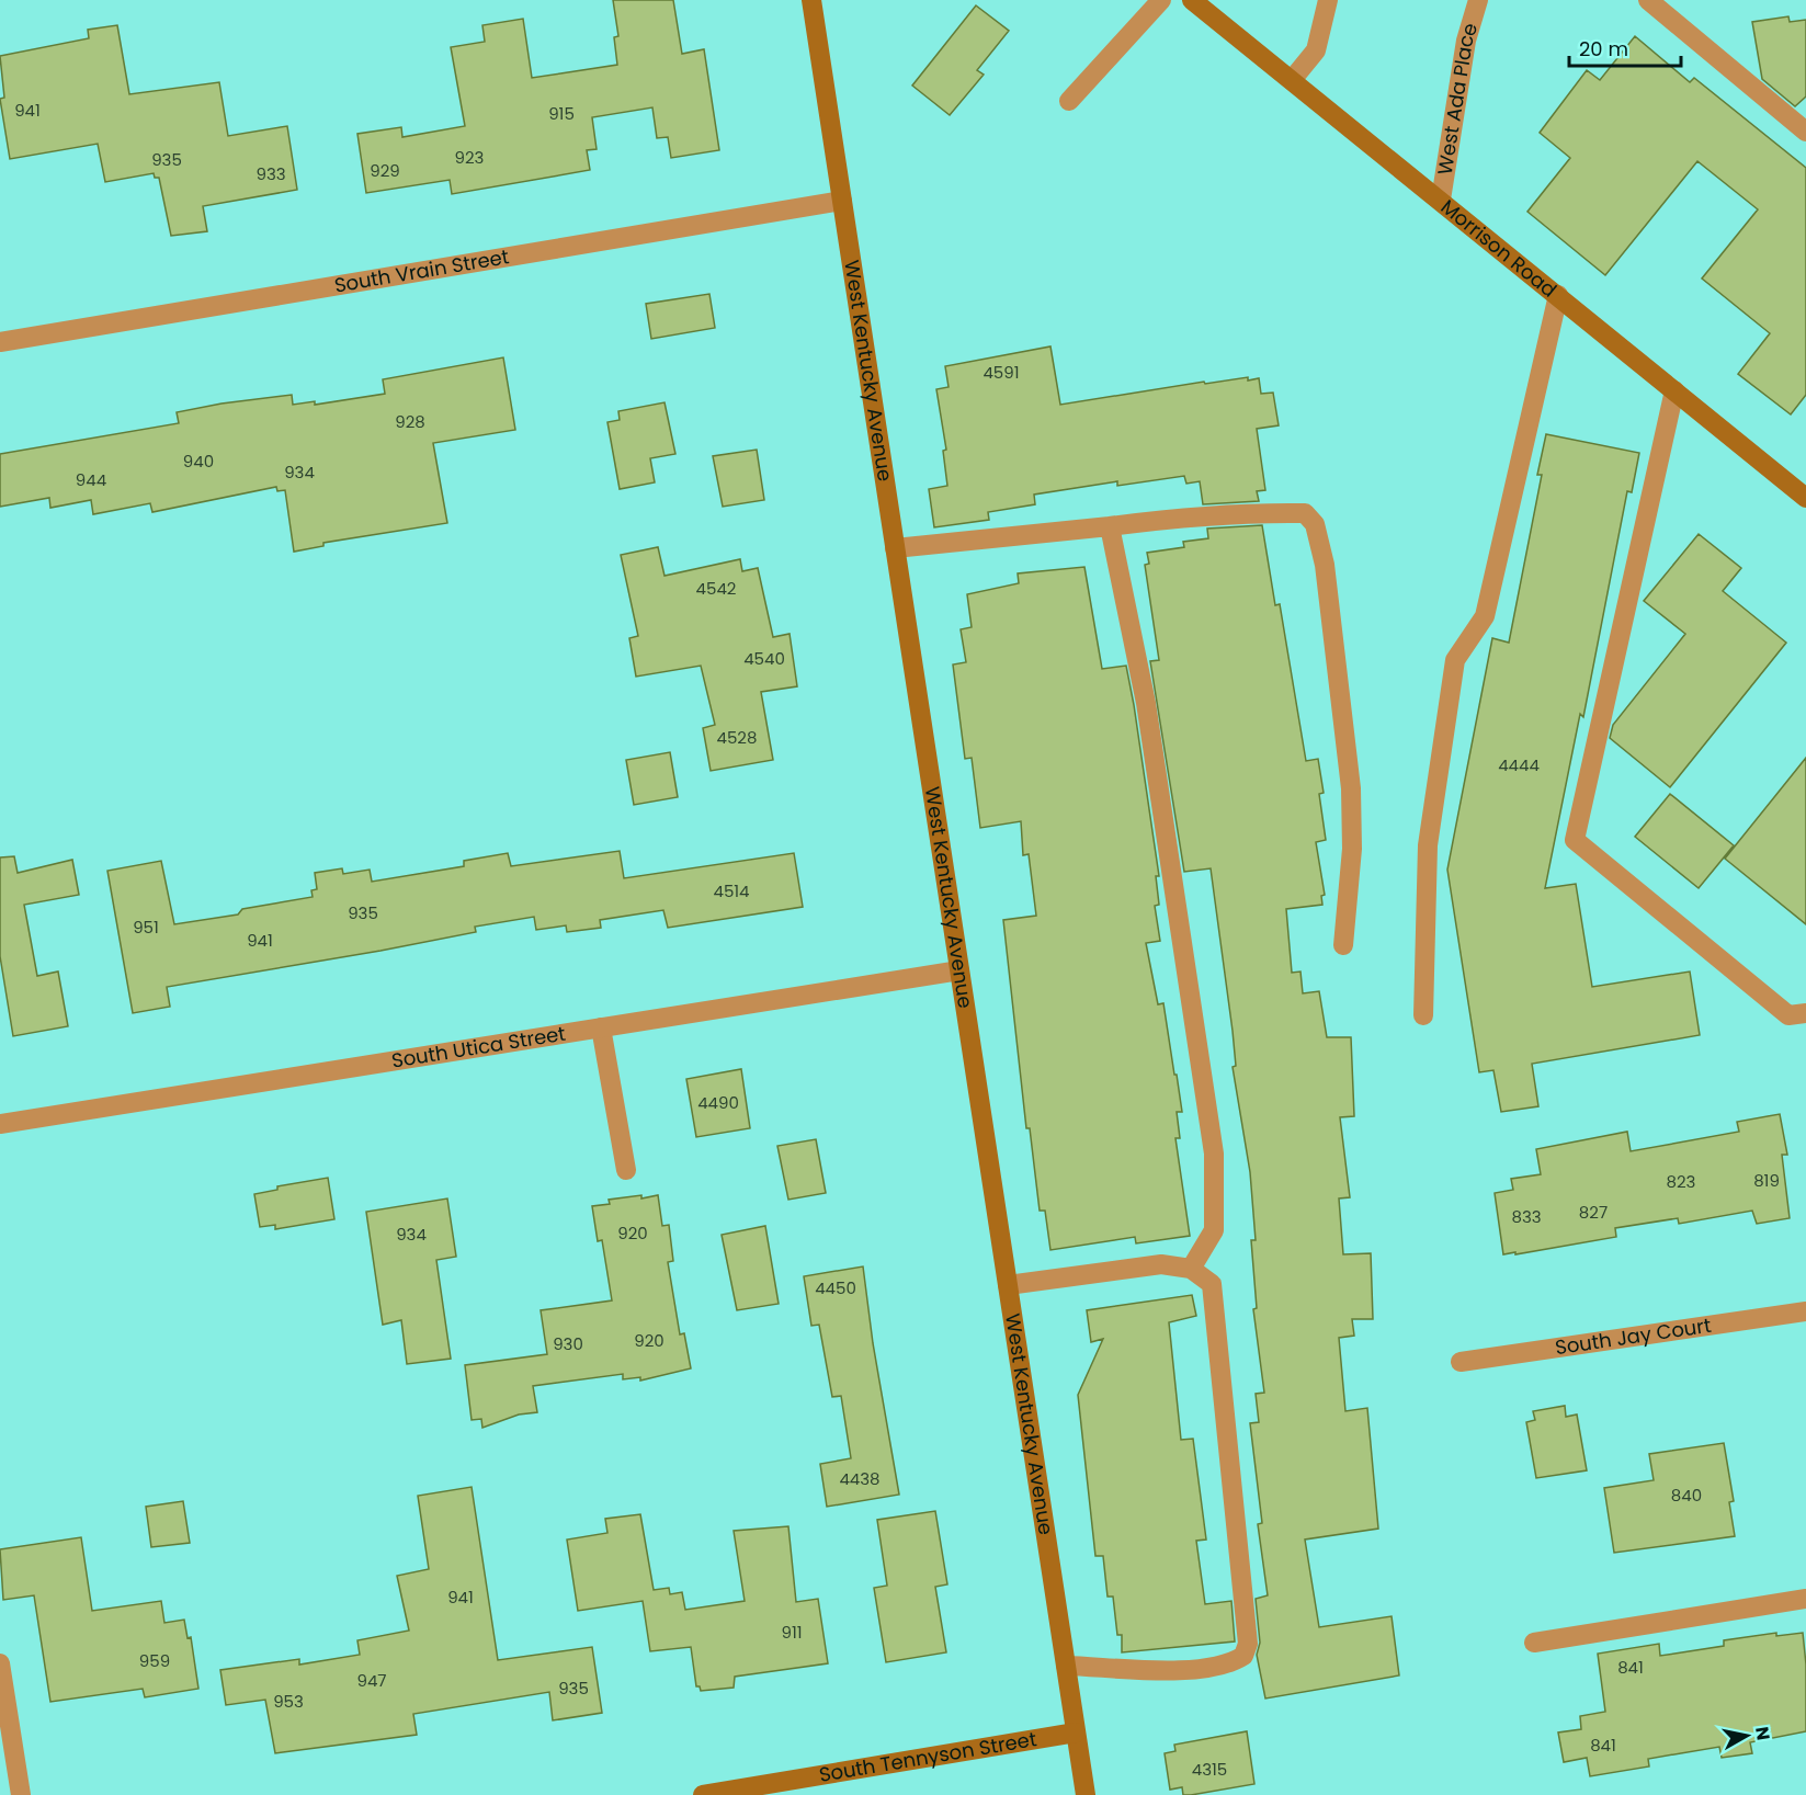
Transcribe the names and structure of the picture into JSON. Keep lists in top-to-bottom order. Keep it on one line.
{"streets":{"street":["West Ada Place","Morrison Road","South Vrain Street","West Kentucky Avenue","South Utica Street","South Jay Court","South Tennyson Street"]},"crossings":[["West Ada Place","Morrison Road"],["South Vrain Street","West Kentucky Avenue"],["West Kentucky Avenue","South Utica Street"],["West Kentucky Avenue","South Tennyson Street"]],"house_numbers":["941","915","923","935","929","933","4591","928","940","934","944","4542","4540","4528","4444","4514","935","951","941","4490","819","823","827","833","920","934","4450","920","930","4438","840","941","911","959","841","947","935","953","841","4315"],"scale_bar":"20 m","north":"right"}
